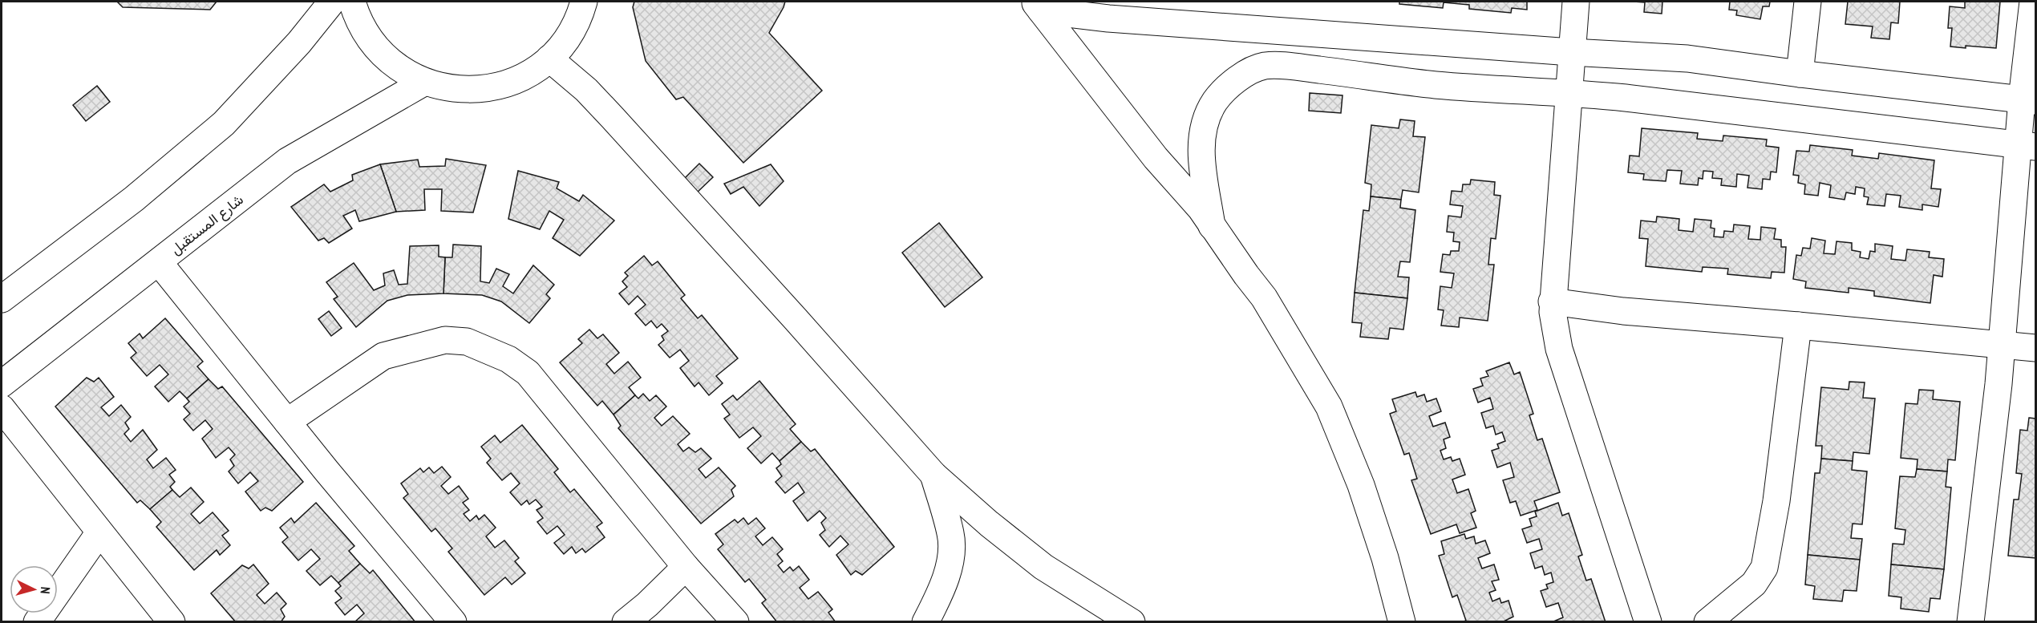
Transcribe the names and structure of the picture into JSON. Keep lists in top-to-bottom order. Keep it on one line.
{"streets":{"street":["شارع المستقبل"]},"north":"right"}
